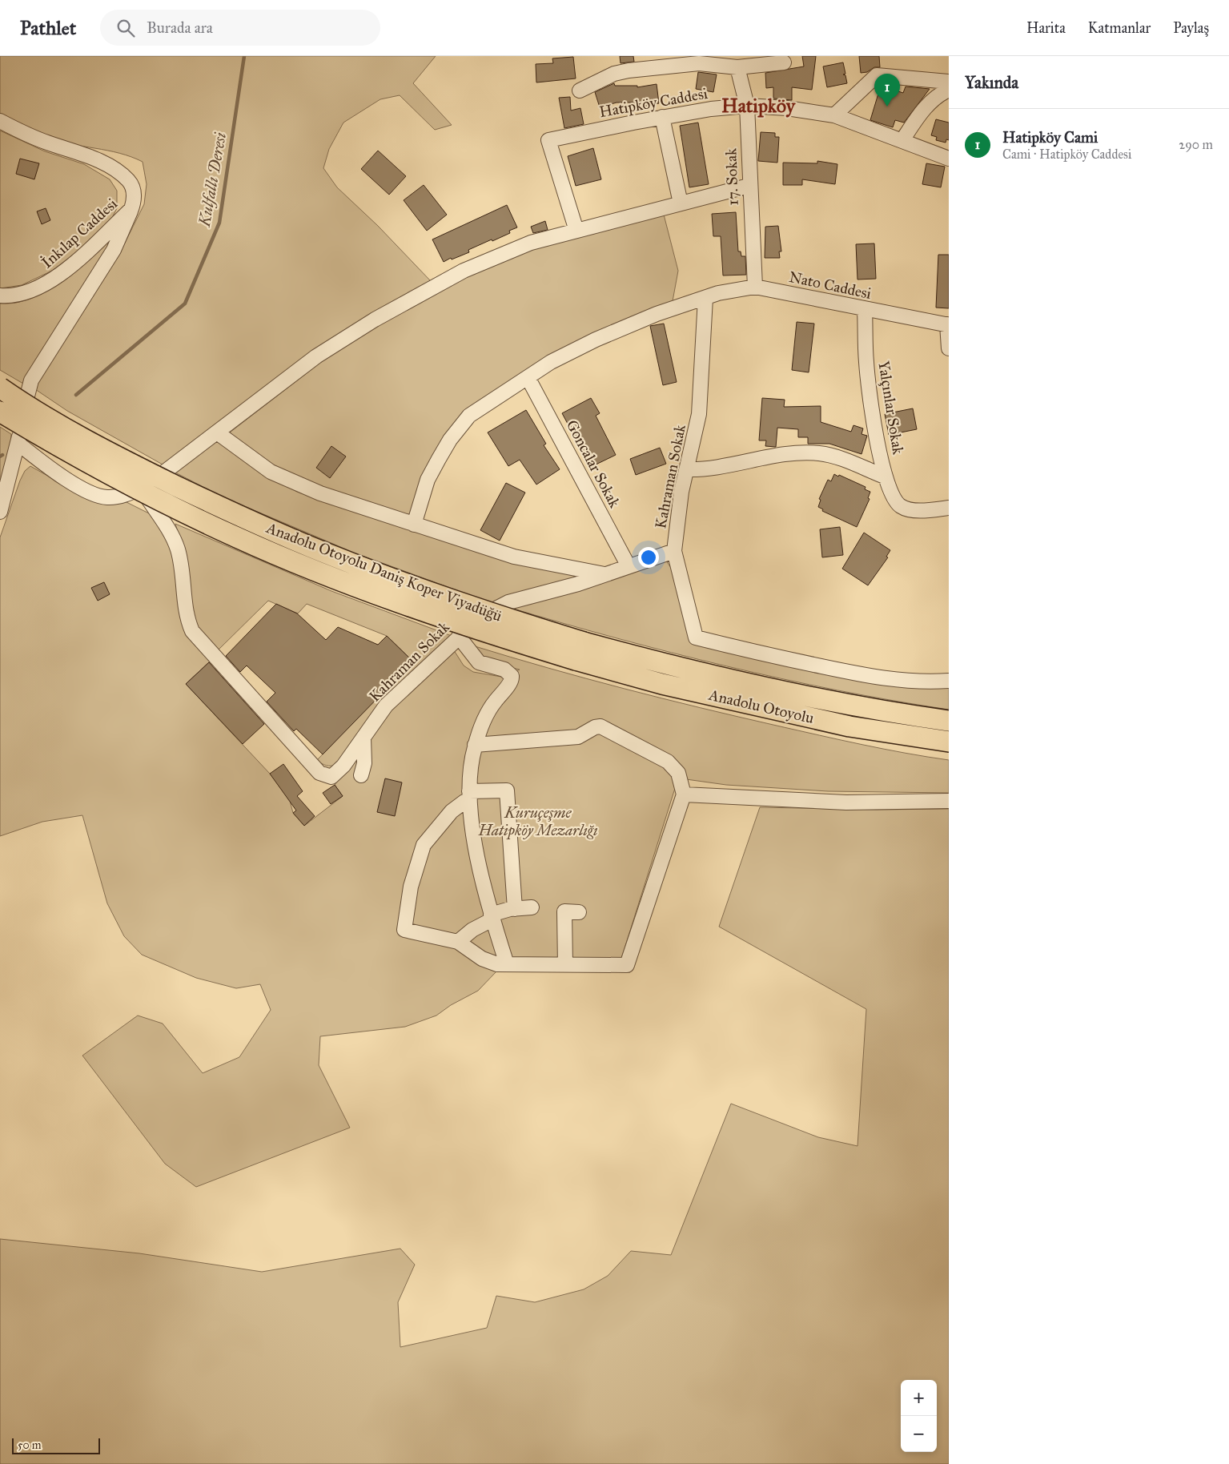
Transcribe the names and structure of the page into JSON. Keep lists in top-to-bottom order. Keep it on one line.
{"streets":{"highway":["Anadolu Otoyolu Daniş Koper Viyadüğü","Anadolu Otoyolu"],"street":["Hatipköy Caddesi","17. Sokak","İnkılap Caddesi","Nato Caddesi","Yalçınlar Sokak","Goncalar Sokak","Kahraman Sokak"]},"crossings":[["Hatipköy Caddesi","17. Sokak"],["17. Sokak","Nato Caddesi"],["Nato Caddesi","Yalçınlar Sokak"],["Nato Caddesi","Goncalar Sokak"],["Nato Caddesi","Kahraman Sokak"],["Goncalar Sokak","Kahraman Sokak"],["Anadolu Otoyolu Daniş Koper Viyadüğü","Anadolu Otoyolu"]],"districts":["Hatipköy"],"water":["Kulfallı Deresi"],"parks":["Kuruçeşme Hatipköy Mezarlığı"],"scale_bar":"50 m","page":{"header":"Pathlet","search":"Burada ara","nav":["Harita","Katmanlar","Paylaş"],"heading":"Yakında","pins":"1","list":[{"mark":"1","name":"Hatipköy Cami","note":"Cami · Hatipköy Caddesi","value":"290 m"}],"map_buttons":["+","−"],"scale":"50 m"}}
